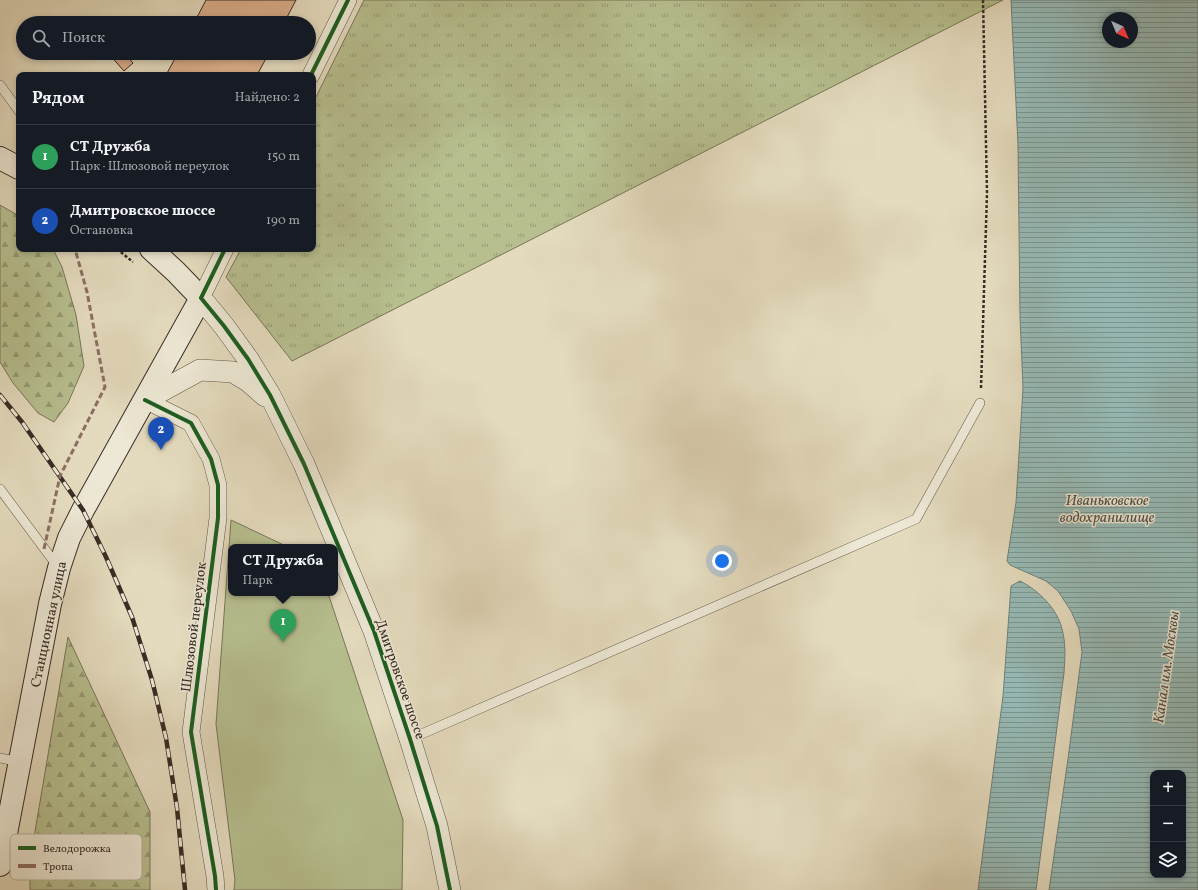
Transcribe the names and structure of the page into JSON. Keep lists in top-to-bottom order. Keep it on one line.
{"streets":{"main road":["Станционная улица","Дмитровское шоссе"],"street":["Шлюзовой переулок"]},"crossings":[["Станционная улица","Шлюзовой переулок"],["Станционная улица","Дмитровское шоссе"]],"water":["Иваньковское водохранилище","Канал им. Москвы"],"legend":["Велодорожка","Тропа"],"north":"bottom right","page":{"search":"Поиск","heading":["Рядом","Найдено: 2"],"list":[{"mark":"1","name":"СТ Дружба","note":"Парк · Шлюзовой переулок","value":"150 m"},{"mark":"2","name":"Дмитровское шоссе","note":"Остановка","value":"190 m"}],"pins":["2","1"],"popup":["СТ Дружба","Парк"],"map_buttons":["+","−"]}}
